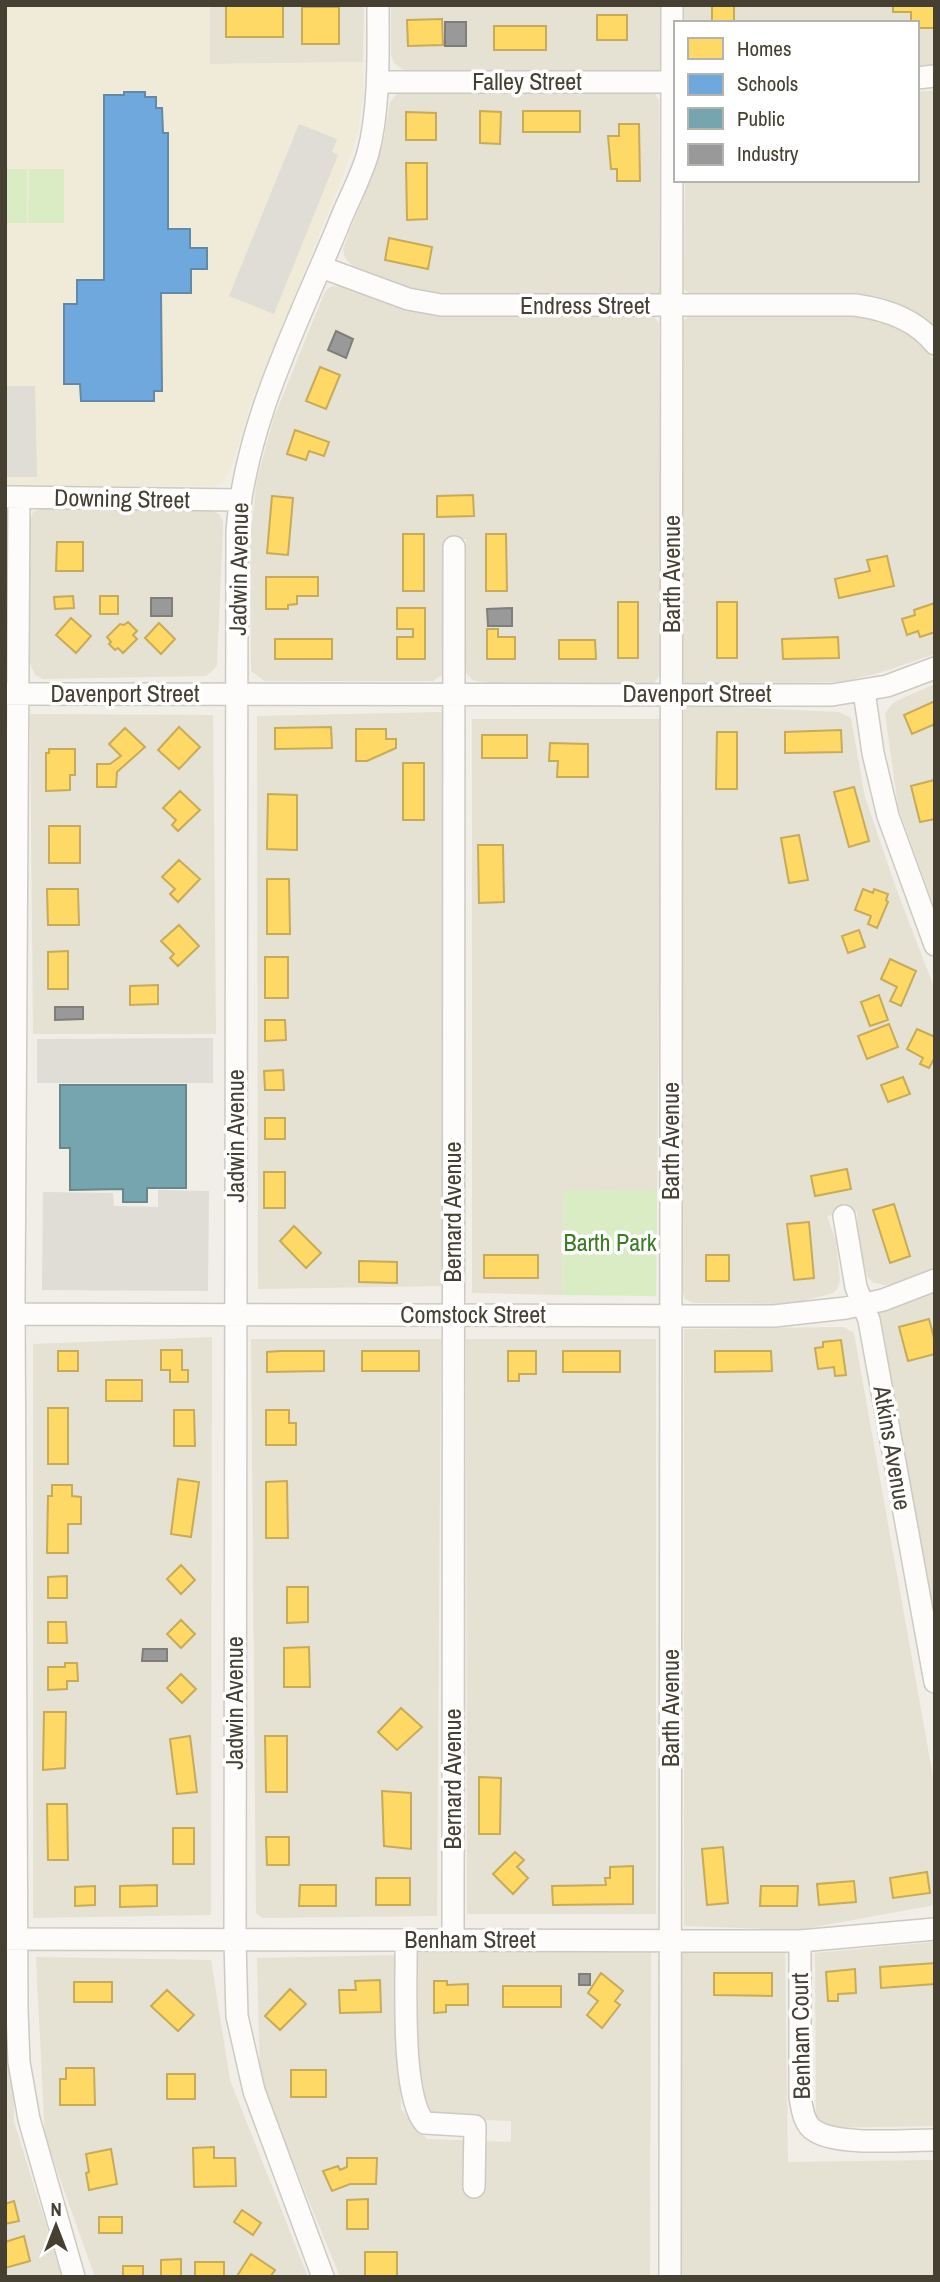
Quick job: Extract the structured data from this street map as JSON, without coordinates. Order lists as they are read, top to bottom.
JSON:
{
  "streets": {
    "street": [
      "Falley Street",
      "Endress Street",
      "Downing Street",
      "Jadwin Avenue",
      "Barth Avenue",
      "Davenport Street",
      "Bernard Avenue",
      "Comstock Street",
      "Atkins Avenue",
      "Benham Street",
      "Benham Court"
    ]
  },
  "crossings": [
    ["Falley Street", "Jadwin Avenue"],
    ["Falley Street", "Barth Avenue"],
    ["Endress Street", "Jadwin Avenue"],
    ["Endress Street", "Barth Avenue"],
    ["Downing Street", "Jadwin Avenue"],
    ["Jadwin Avenue", "Davenport Street"],
    ["Jadwin Avenue", "Comstock Street"],
    ["Jadwin Avenue", "Benham Street"],
    ["Barth Avenue", "Davenport Street"],
    ["Barth Avenue", "Comstock Street"],
    ["Barth Avenue", "Benham Street"],
    ["Davenport Street", "Bernard Avenue"],
    ["Bernard Avenue", "Comstock Street"],
    ["Bernard Avenue", "Benham Street"],
    ["Comstock Street", "Atkins Avenue"],
    ["Benham Street", "Benham Court"]
  ],
  "parks": ["Barth Park"],
  "legend": [
    "Homes",
    "Schools",
    "Public",
    "Industry"
  ],
  "north": "top"
}
